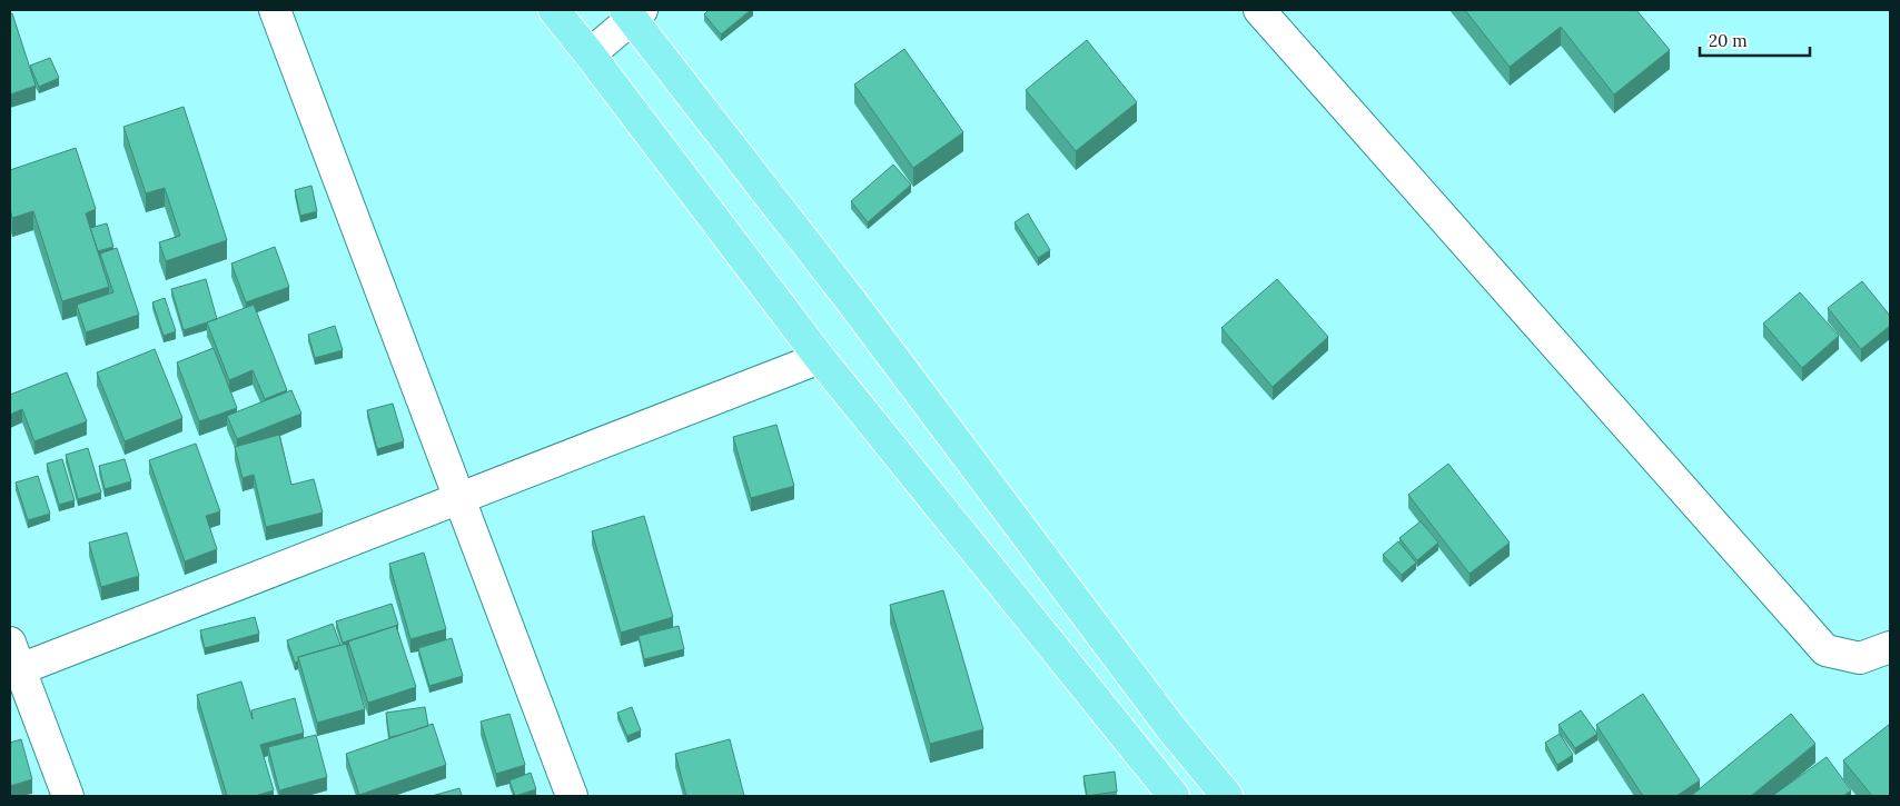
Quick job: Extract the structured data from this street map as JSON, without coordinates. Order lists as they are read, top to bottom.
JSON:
{
  "scale_bar": "20 m"
}
